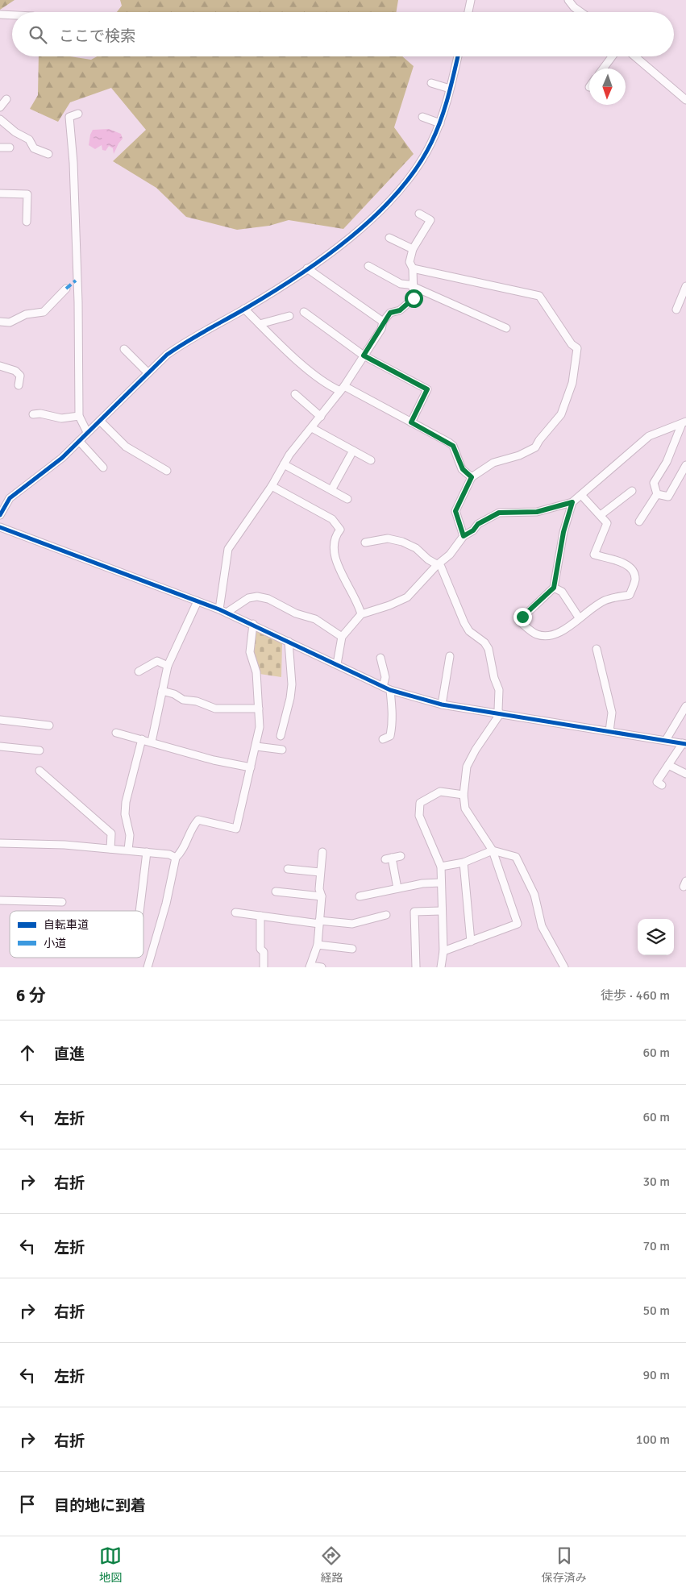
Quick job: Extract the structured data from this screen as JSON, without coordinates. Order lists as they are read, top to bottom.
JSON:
{
  "legend": ["自転車道", "小道"],
  "north": "bottom",
  "page": {
    "search": "ここで検索",
    "heading": ["6 分", "徒歩 · 460 m"],
    "list": [
      ["直進", "60 m"],
      ["左折", "60 m"],
      ["右折", "30 m"],
      ["左折", "70 m"],
      ["右折", "50 m"],
      ["左折", "90 m"],
      ["右折", "100 m"],
      "目的地に到着"
    ],
    "nav": ["地図", "経路", "保存済み"]
  }
}
